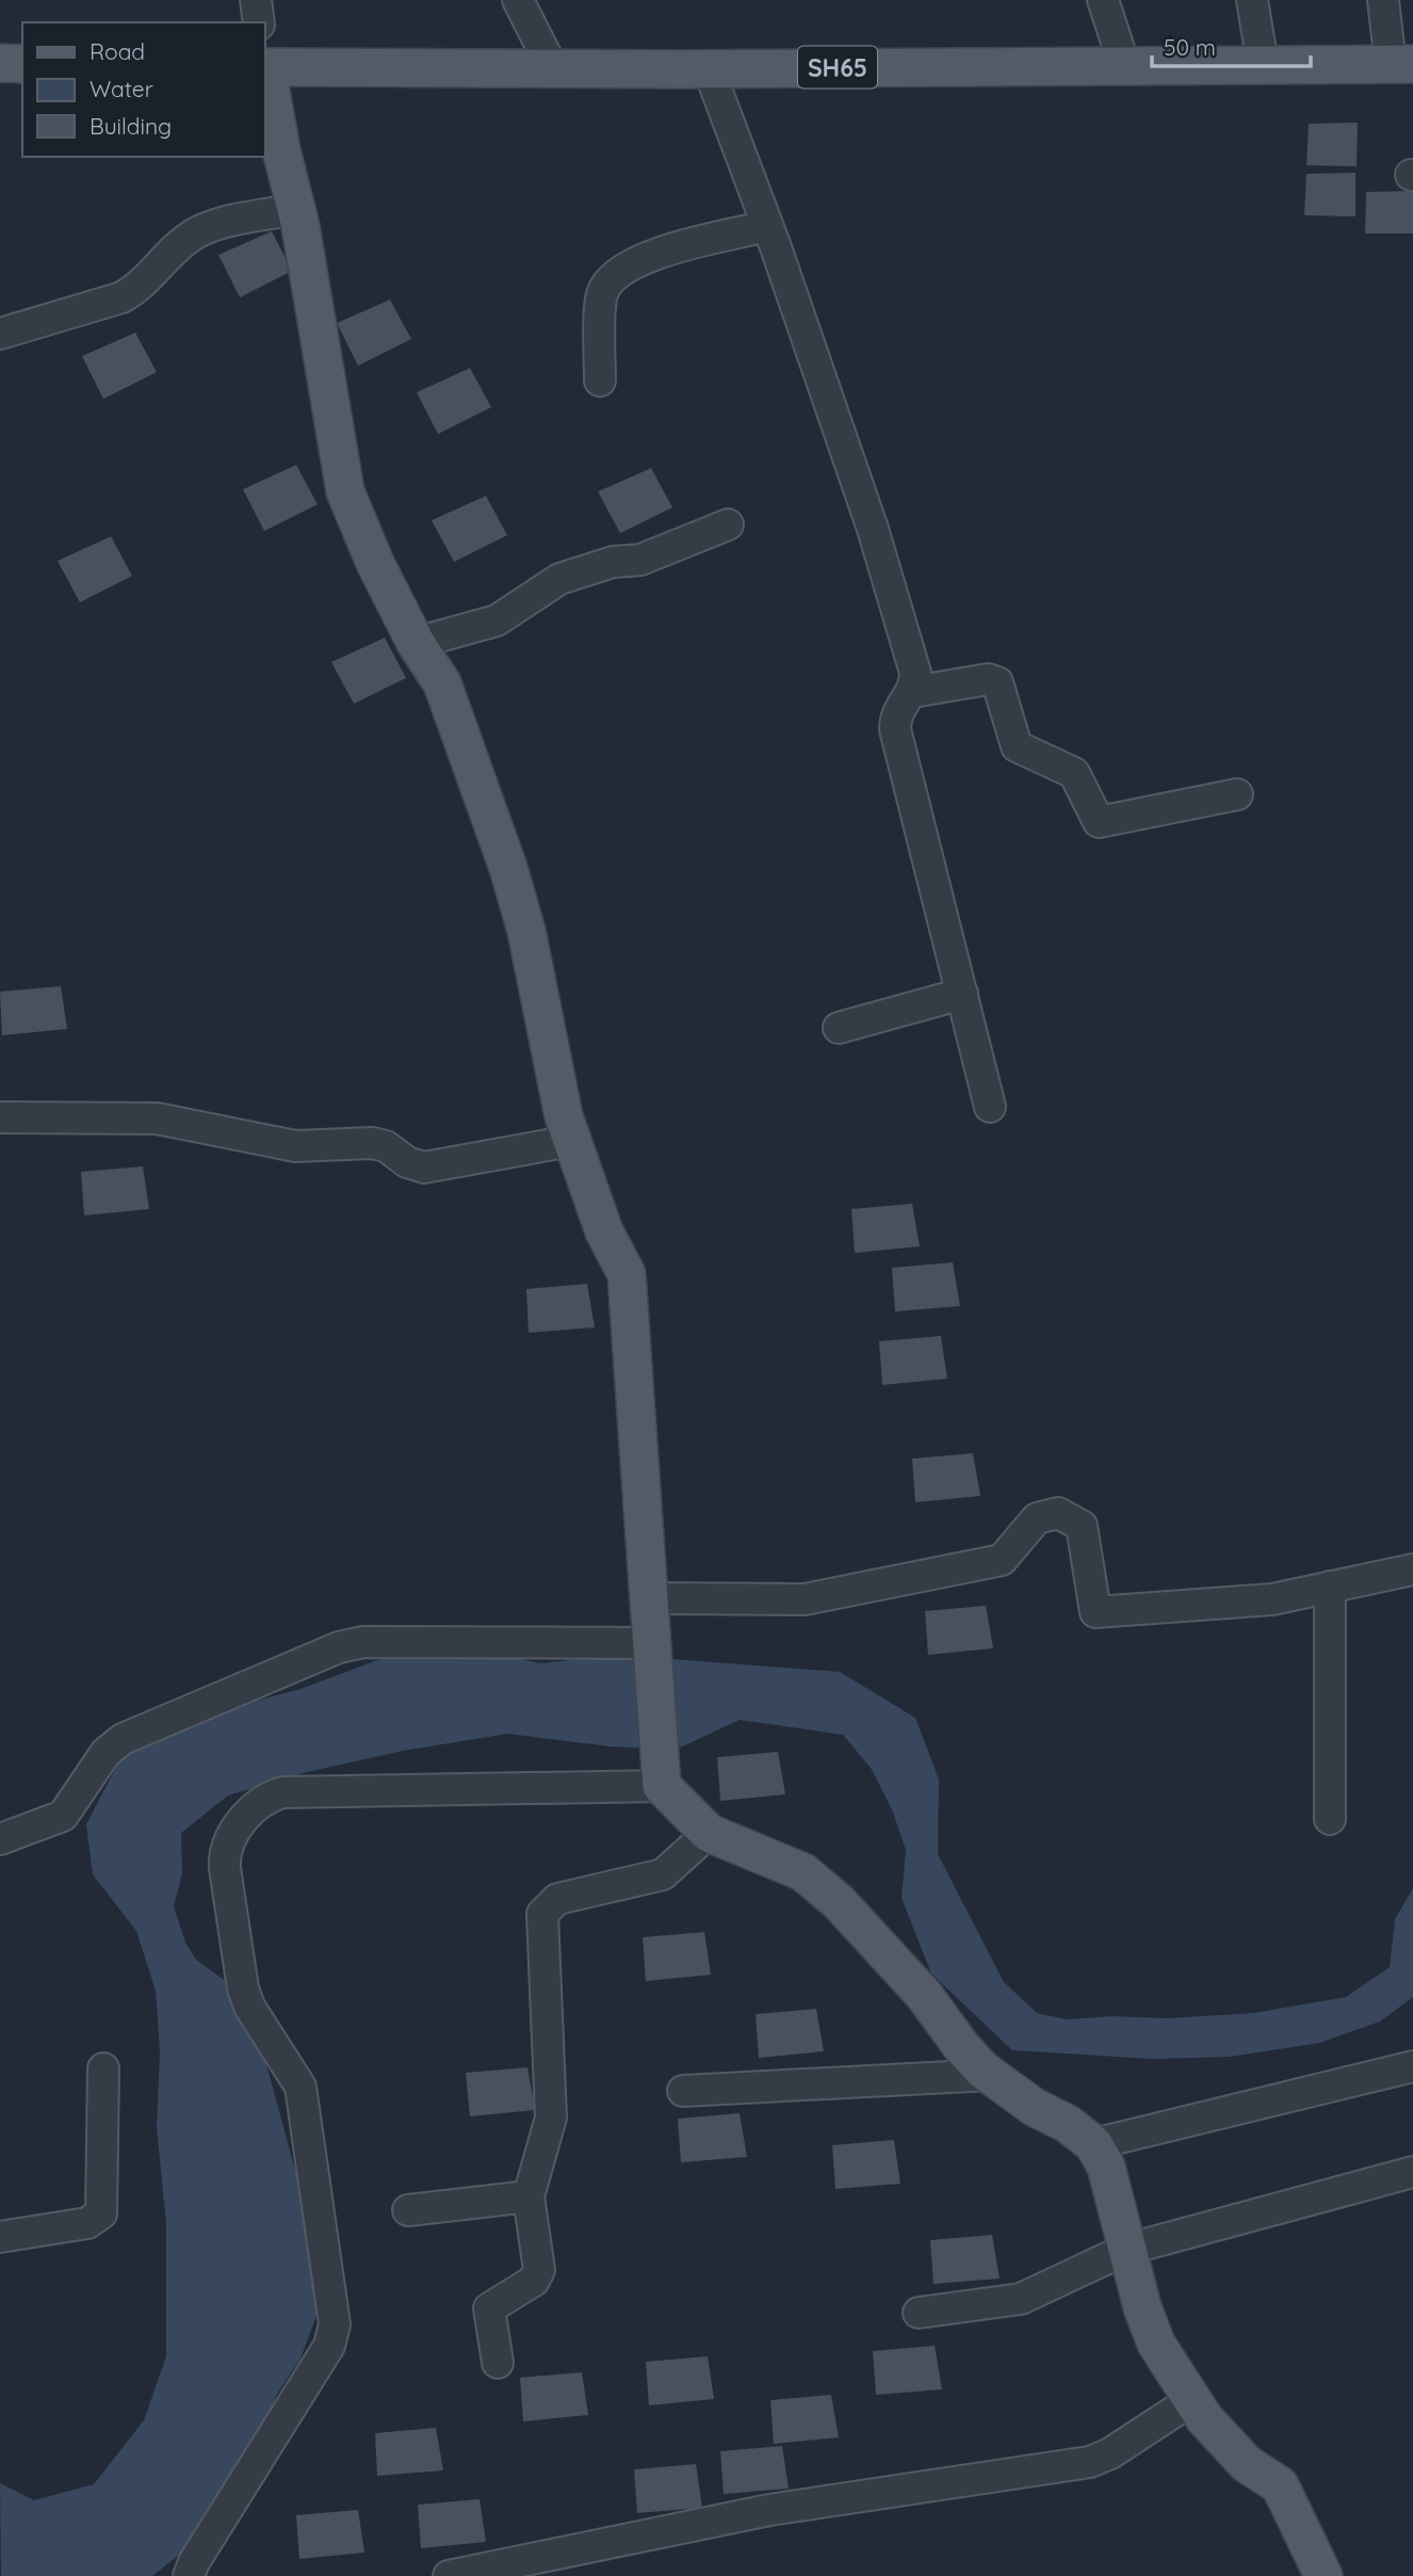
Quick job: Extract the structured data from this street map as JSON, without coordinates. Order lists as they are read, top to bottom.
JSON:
{
  "streets": {
    "main road": ["SH65"]
  },
  "legend": ["Road", "Water", "Building"],
  "scale_bar": "50 m"
}
